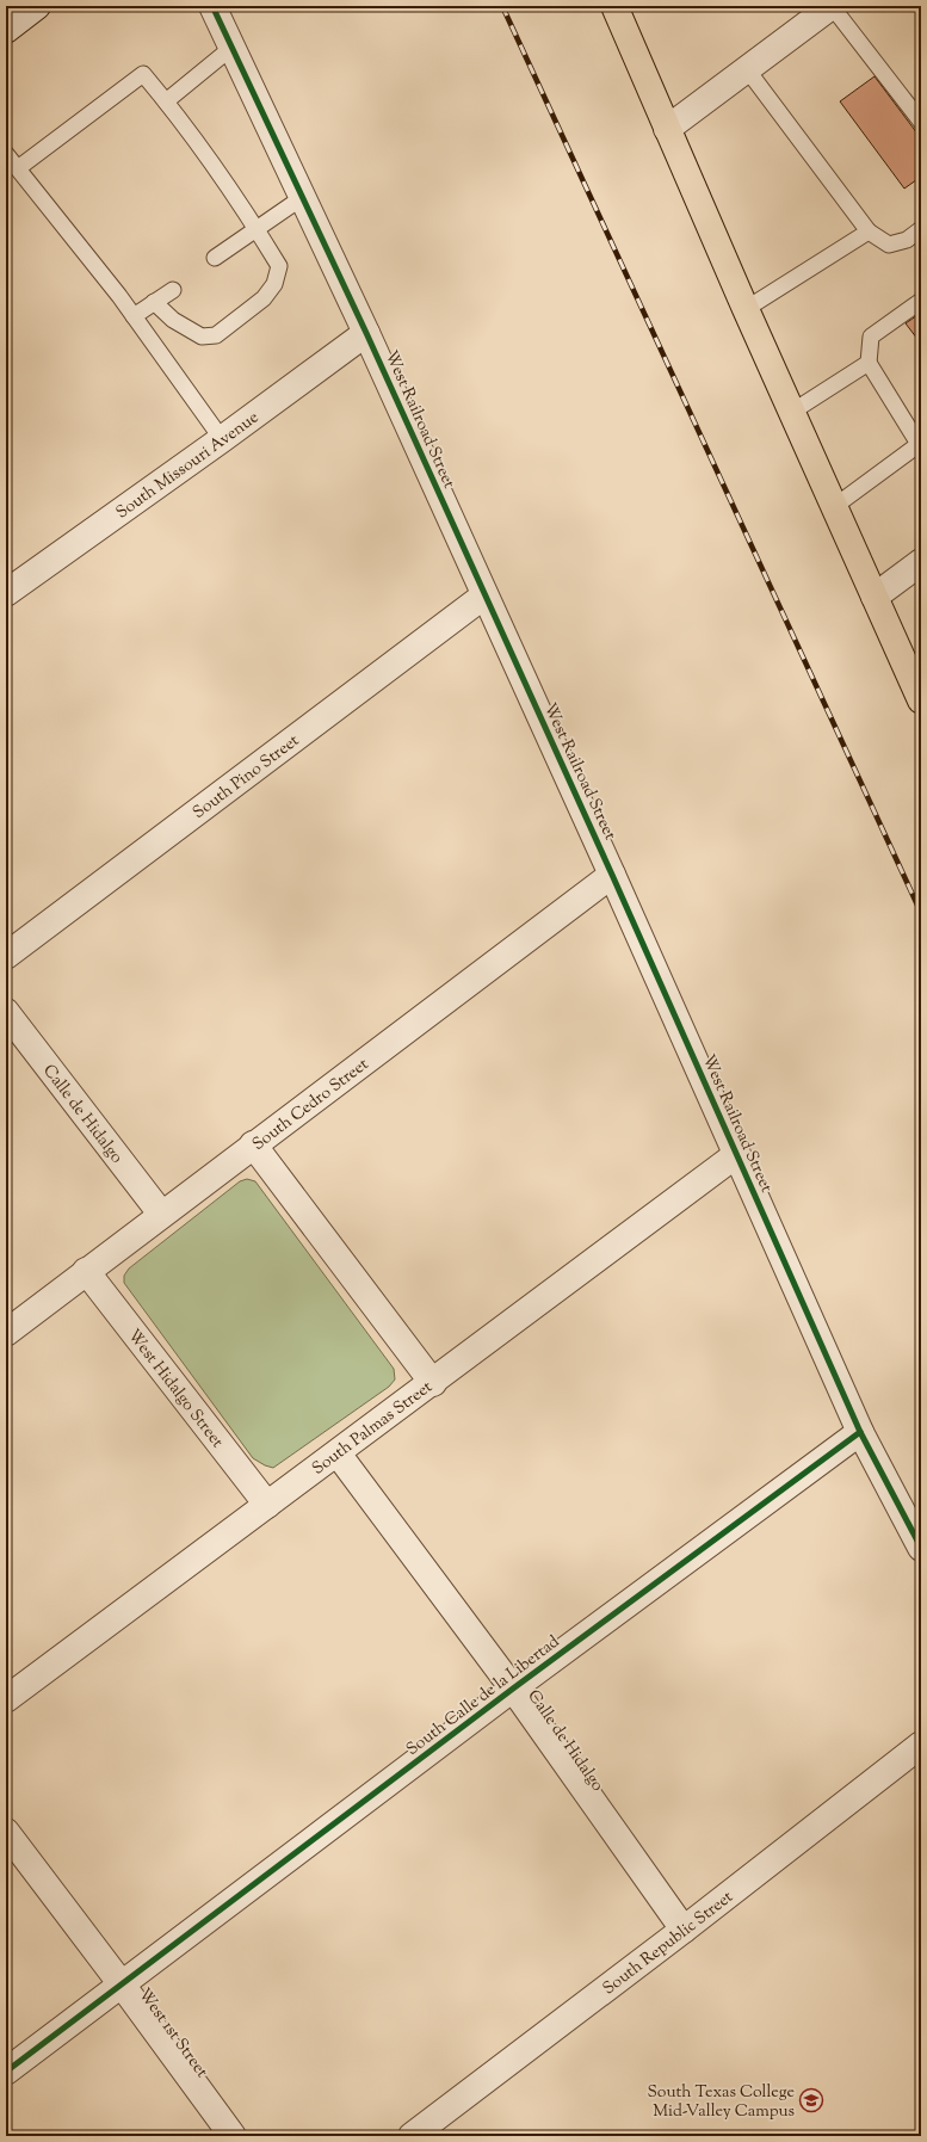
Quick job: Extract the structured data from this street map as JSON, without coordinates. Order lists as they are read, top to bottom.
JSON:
{
  "streets": {
    "street": [
      "West Railroad Street",
      "South Missouri Avenue",
      "South Pino Street",
      "South Cedro Street",
      "Calle de Hidalgo",
      "West Hidalgo Street",
      "South Palmas Street",
      "South Calle de la Libertad",
      "South Republic Street",
      "West 1st Street"
    ]
  },
  "crossings": [
    ["West Railroad Street", "South Missouri Avenue"],
    ["West Railroad Street", "South Pino Street"],
    ["West Railroad Street", "South Cedro Street"],
    ["West Railroad Street", "South Palmas Street"],
    ["West Railroad Street", "South Calle de la Libertad"],
    ["South Cedro Street", "Calle de Hidalgo"],
    ["South Cedro Street", "West Hidalgo Street"],
    ["Calle de Hidalgo", "South Palmas Street"],
    ["Calle de Hidalgo", "South Calle de la Libertad"],
    ["Calle de Hidalgo", "South Republic Street"],
    ["West Hidalgo Street", "South Palmas Street"],
    ["South Calle de la Libertad", "West 1st Street"]
  ],
  "places": {
    "school or university": ["South Texas College Mid-Valley Campus"]
  }
}
